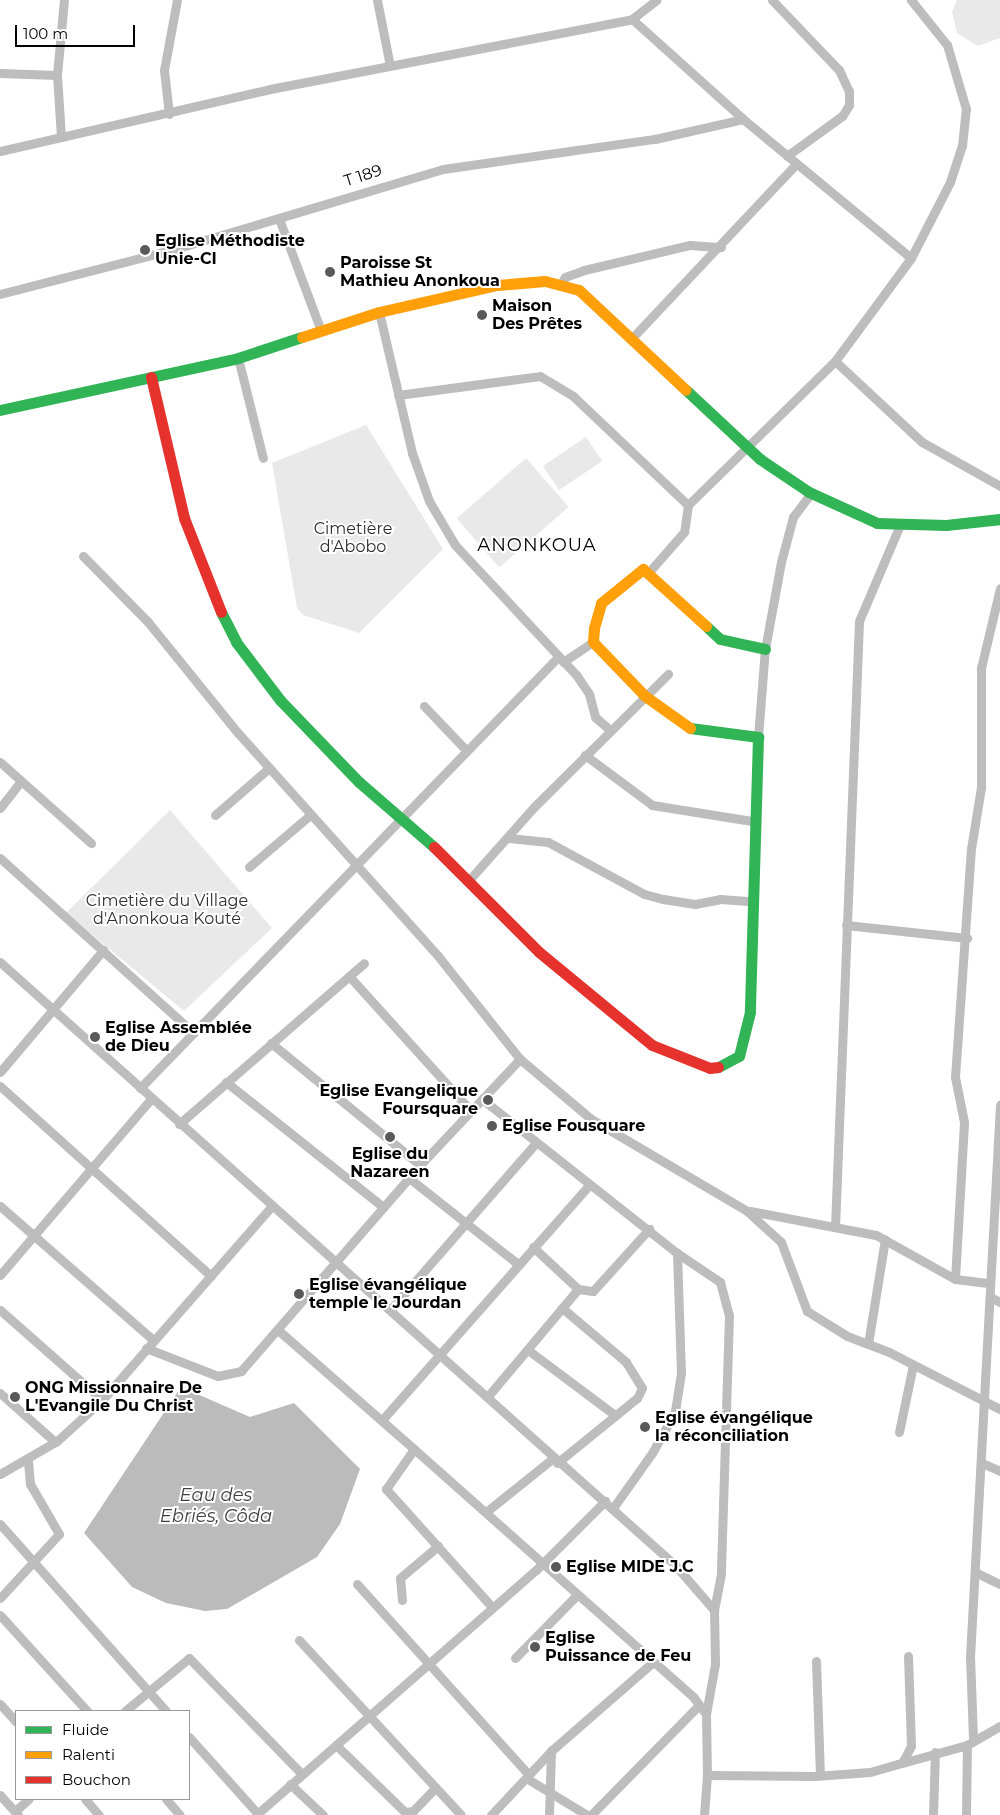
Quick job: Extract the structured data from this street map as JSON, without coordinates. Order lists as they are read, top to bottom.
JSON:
{
  "streets": {
    "street": ["T 189"]
  },
  "districts": ["ANONKOUA"],
  "water": ["Eau des Ebriés, Côda"],
  "parks": ["Cimetière d'Abobo", "Cimetière du Village d'Anonkoua Kouté"],
  "places": [
    "Eglise Méthodiste Unie-CI",
    "Paroisse St Mathieu Anonkoua",
    "Maison Des Prêtes",
    "Eglise Assemblée de Dieu",
    "Eglise Evangelique Foursquare",
    "Eglise Fousquare",
    "Eglise du Nazareen",
    "Eglise évangélique temple le Jourdan",
    "ONG Missionnaire De L'Evangile Du Christ",
    "Eglise évangélique la réconciliation",
    "Eglise MIDE J.C",
    "Eglise Puissance de Feu"
  ],
  "legend": ["Fluide", "Ralenti", "Bouchon"],
  "scale_bar": "100 m"
}
